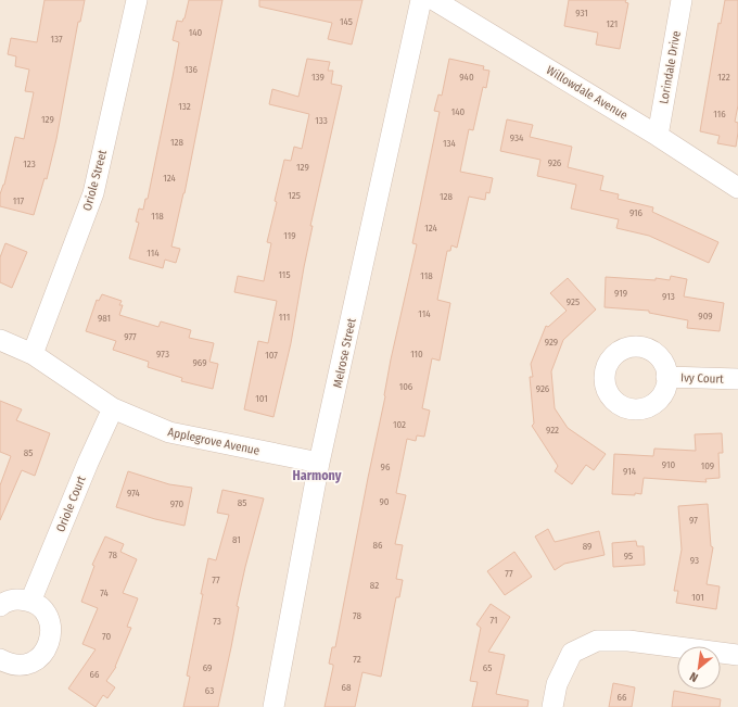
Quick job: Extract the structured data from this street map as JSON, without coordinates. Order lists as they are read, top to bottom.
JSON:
{
  "streets": {
    "street": [
      "Lorindale Drive",
      "Willowdale Avenue",
      "Oriole Street",
      "Melrose Street",
      "Ivy Court",
      "Applegrove Avenue",
      "Oriole Court"
    ]
  },
  "crossings": [
    ["Lorindale Drive", "Willowdale Avenue"],
    ["Oriole Street", "Applegrove Avenue"],
    ["Melrose Street", "Applegrove Avenue"],
    ["Applegrove Avenue", "Oriole Court"]
  ],
  "districts": ["Harmony"],
  "house_numbers": [
    "931",
    "145",
    "121",
    "140",
    "137",
    "136",
    "139",
    "940",
    "122",
    "132",
    "140",
    "116",
    "129",
    "133",
    "934",
    "128",
    "134",
    "926",
    "123",
    "129",
    "124",
    "125",
    "128",
    "117",
    "916",
    "118",
    "124",
    "119",
    "114",
    "115",
    "118",
    "919",
    "913",
    "925",
    "114",
    "909",
    "111",
    "981",
    "977",
    "929",
    "973",
    "110",
    "107",
    "969",
    "106",
    "926",
    "101",
    "102",
    "922",
    "85",
    "910",
    "109",
    "96",
    "914",
    "974",
    "90",
    "85",
    "970",
    "97",
    "81",
    "86",
    "89",
    "78",
    "95",
    "93",
    "77",
    "77",
    "82",
    "74",
    "101",
    "78",
    "71",
    "73",
    "70",
    "72",
    "69",
    "65",
    "66",
    "68",
    "63",
    "66"
  ],
  "north": "bottom left"
}
